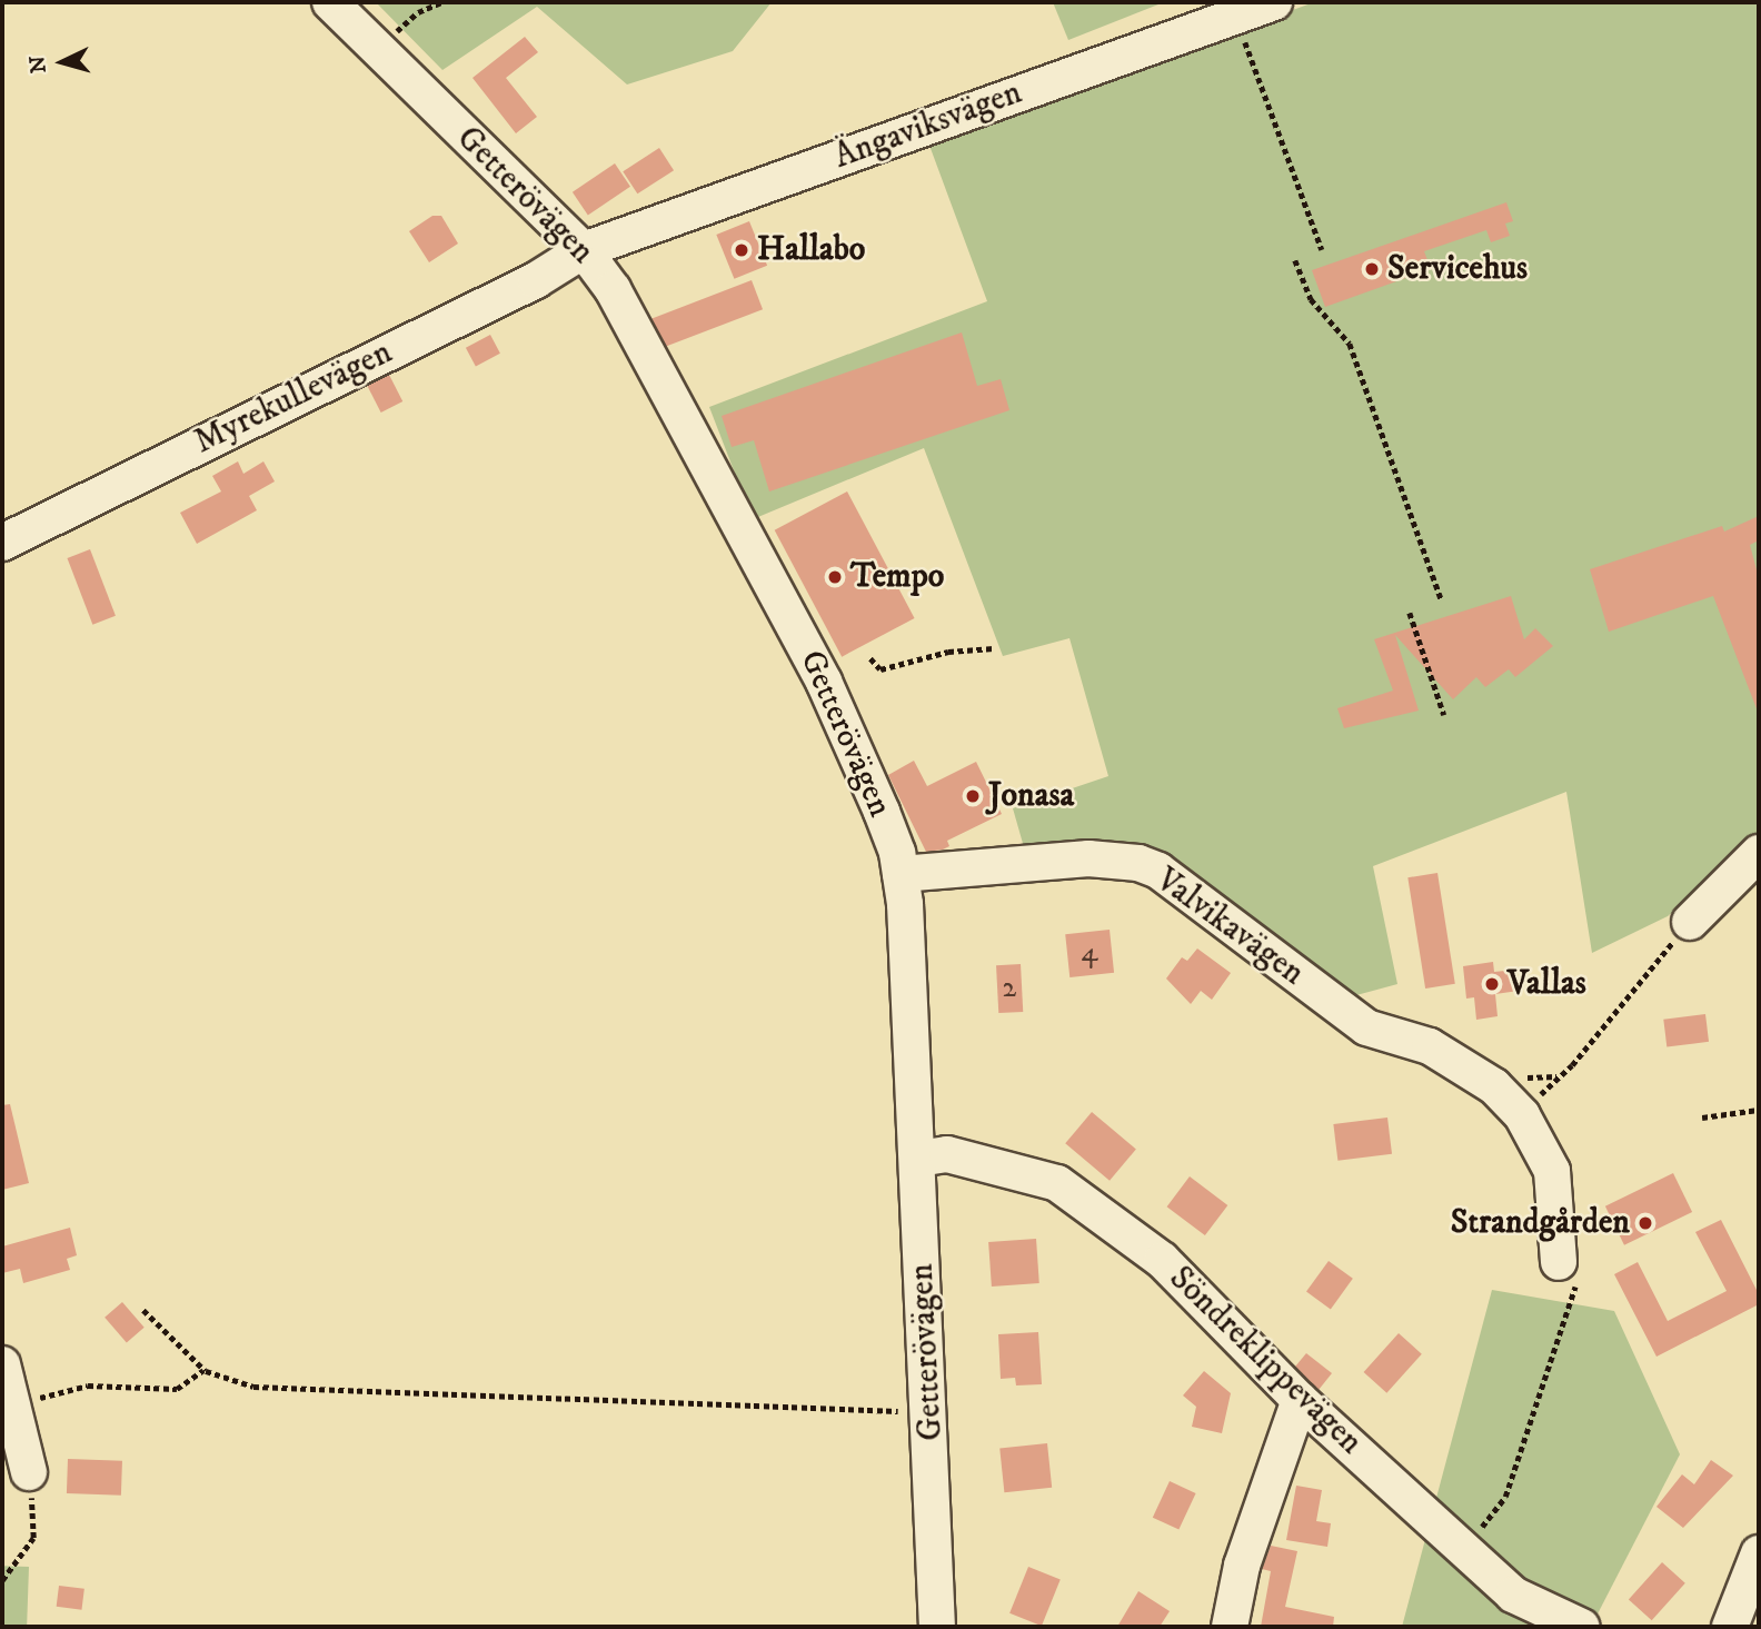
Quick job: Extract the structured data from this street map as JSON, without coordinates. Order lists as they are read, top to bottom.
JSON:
{
  "streets": {
    "street": [
      "Ängaviksvägen",
      "Getterövägen",
      "Myrekullevägen",
      "Valvikavägen",
      "Söndreklippevägen"
    ]
  },
  "crossings": [
    ["Ängaviksvägen", "Getterövägen"],
    ["Ängaviksvägen", "Myrekullevägen"],
    ["Getterövägen", "Myrekullevägen"],
    ["Getterövägen", "Valvikavägen"],
    ["Getterövägen", "Söndreklippevägen"]
  ],
  "places": [
    "Hallabo",
    "Servicehus",
    "Tempo",
    "Jonasa",
    "Vallas",
    "Strandgården"
  ],
  "house_numbers": ["4", "2"],
  "north": "left"
}
